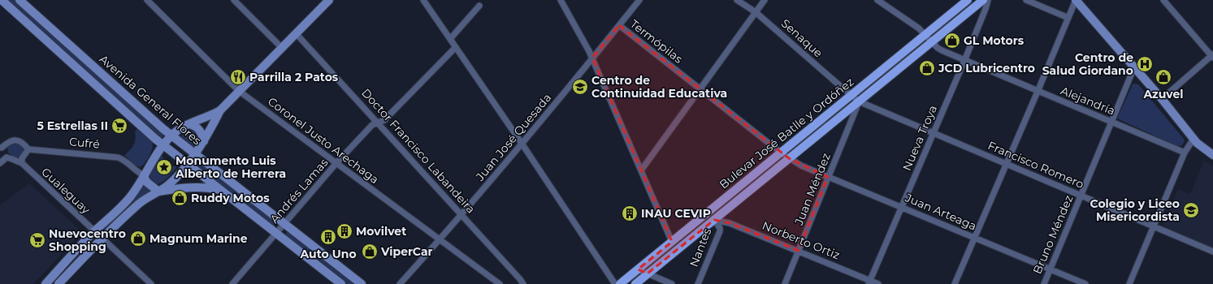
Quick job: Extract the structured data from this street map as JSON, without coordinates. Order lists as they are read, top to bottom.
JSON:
{
  "streets": {
    "main road": ["Avenida General Flores", "Bulevar José Batlle y Ordóñez", "Cufré"],
    "street": [
      "Senaque",
      "Termópilas",
      "Alejandría",
      "Juan José Quesada",
      "Nueva Troya",
      "Coronel Justo Arechaga",
      "Doctor Francisco Labandeira",
      "Francisco Romero",
      "Juan Méndez",
      "Gualeguay",
      "Andrés Lamas",
      "Juan Arteaga",
      "Bruno Méndez",
      "Norberto Ortiz",
      "Nantes"
    ]
  },
  "crossings": [
    ["Senaque", "Bulevar José Batlle y Ordóñez"],
    ["Senaque", "Francisco Romero"],
    ["Termópilas", "Bulevar José Batlle y Ordóñez"],
    ["Termópilas", "Juan José Quesada"],
    ["Termópilas", "Juan Arteaga"],
    ["Avenida General Flores", "Andrés Lamas"],
    ["Alejandría", "Bulevar José Batlle y Ordóñez"],
    ["Alejandría", "Nueva Troya"],
    ["Alejandría", "Bruno Méndez"],
    ["Bulevar José Batlle y Ordóñez", "Francisco Romero"],
    ["Bulevar José Batlle y Ordóñez", "Juan Méndez"],
    ["Bulevar José Batlle y Ordóñez", "Juan Arteaga"],
    ["Bulevar José Batlle y Ordóñez", "Norberto Ortiz"],
    ["Bulevar José Batlle y Ordóñez", "Nantes"],
    ["Juan José Quesada", "Coronel Justo Arechaga"],
    ["Juan José Quesada", "Doctor Francisco Labandeira"],
    ["Nueva Troya", "Francisco Romero"],
    ["Nueva Troya", "Juan Arteaga"],
    ["Nueva Troya", "Norberto Ortiz"],
    ["Coronel Justo Arechaga", "Andrés Lamas"],
    ["Doctor Francisco Labandeira", "Andrés Lamas"],
    ["Francisco Romero", "Juan Méndez"],
    ["Francisco Romero", "Bruno Méndez"],
    ["Juan Méndez", "Juan Arteaga"],
    ["Juan Méndez", "Norberto Ortiz"],
    ["Juan Arteaga", "Bruno Méndez"],
    ["Norberto Ortiz", "Nantes"]
  ],
  "places": {
    "shop": [
      "GL Motors",
      "JCD Lubricentro",
      "Azuvel",
      "Ruddy Motos",
      "Magnum Marine",
      "ViperCar"
    ],
    "hospital": ["Centro de Salud Giordano"],
    "restaurant": ["Parrilla 2 Patos"],
    "school or university": ["Centro de Continuidad Educativa", "Colegio y Liceo Misericordista"],
    "supermarket": ["5 Estrellas II", "Nuevocentro Shopping"],
    "place": ["Monumento Luis Alberto de Herrera"],
    "building": ["INAU CEVIP", "Movilvet", "Auto Uno"]
  }
}
